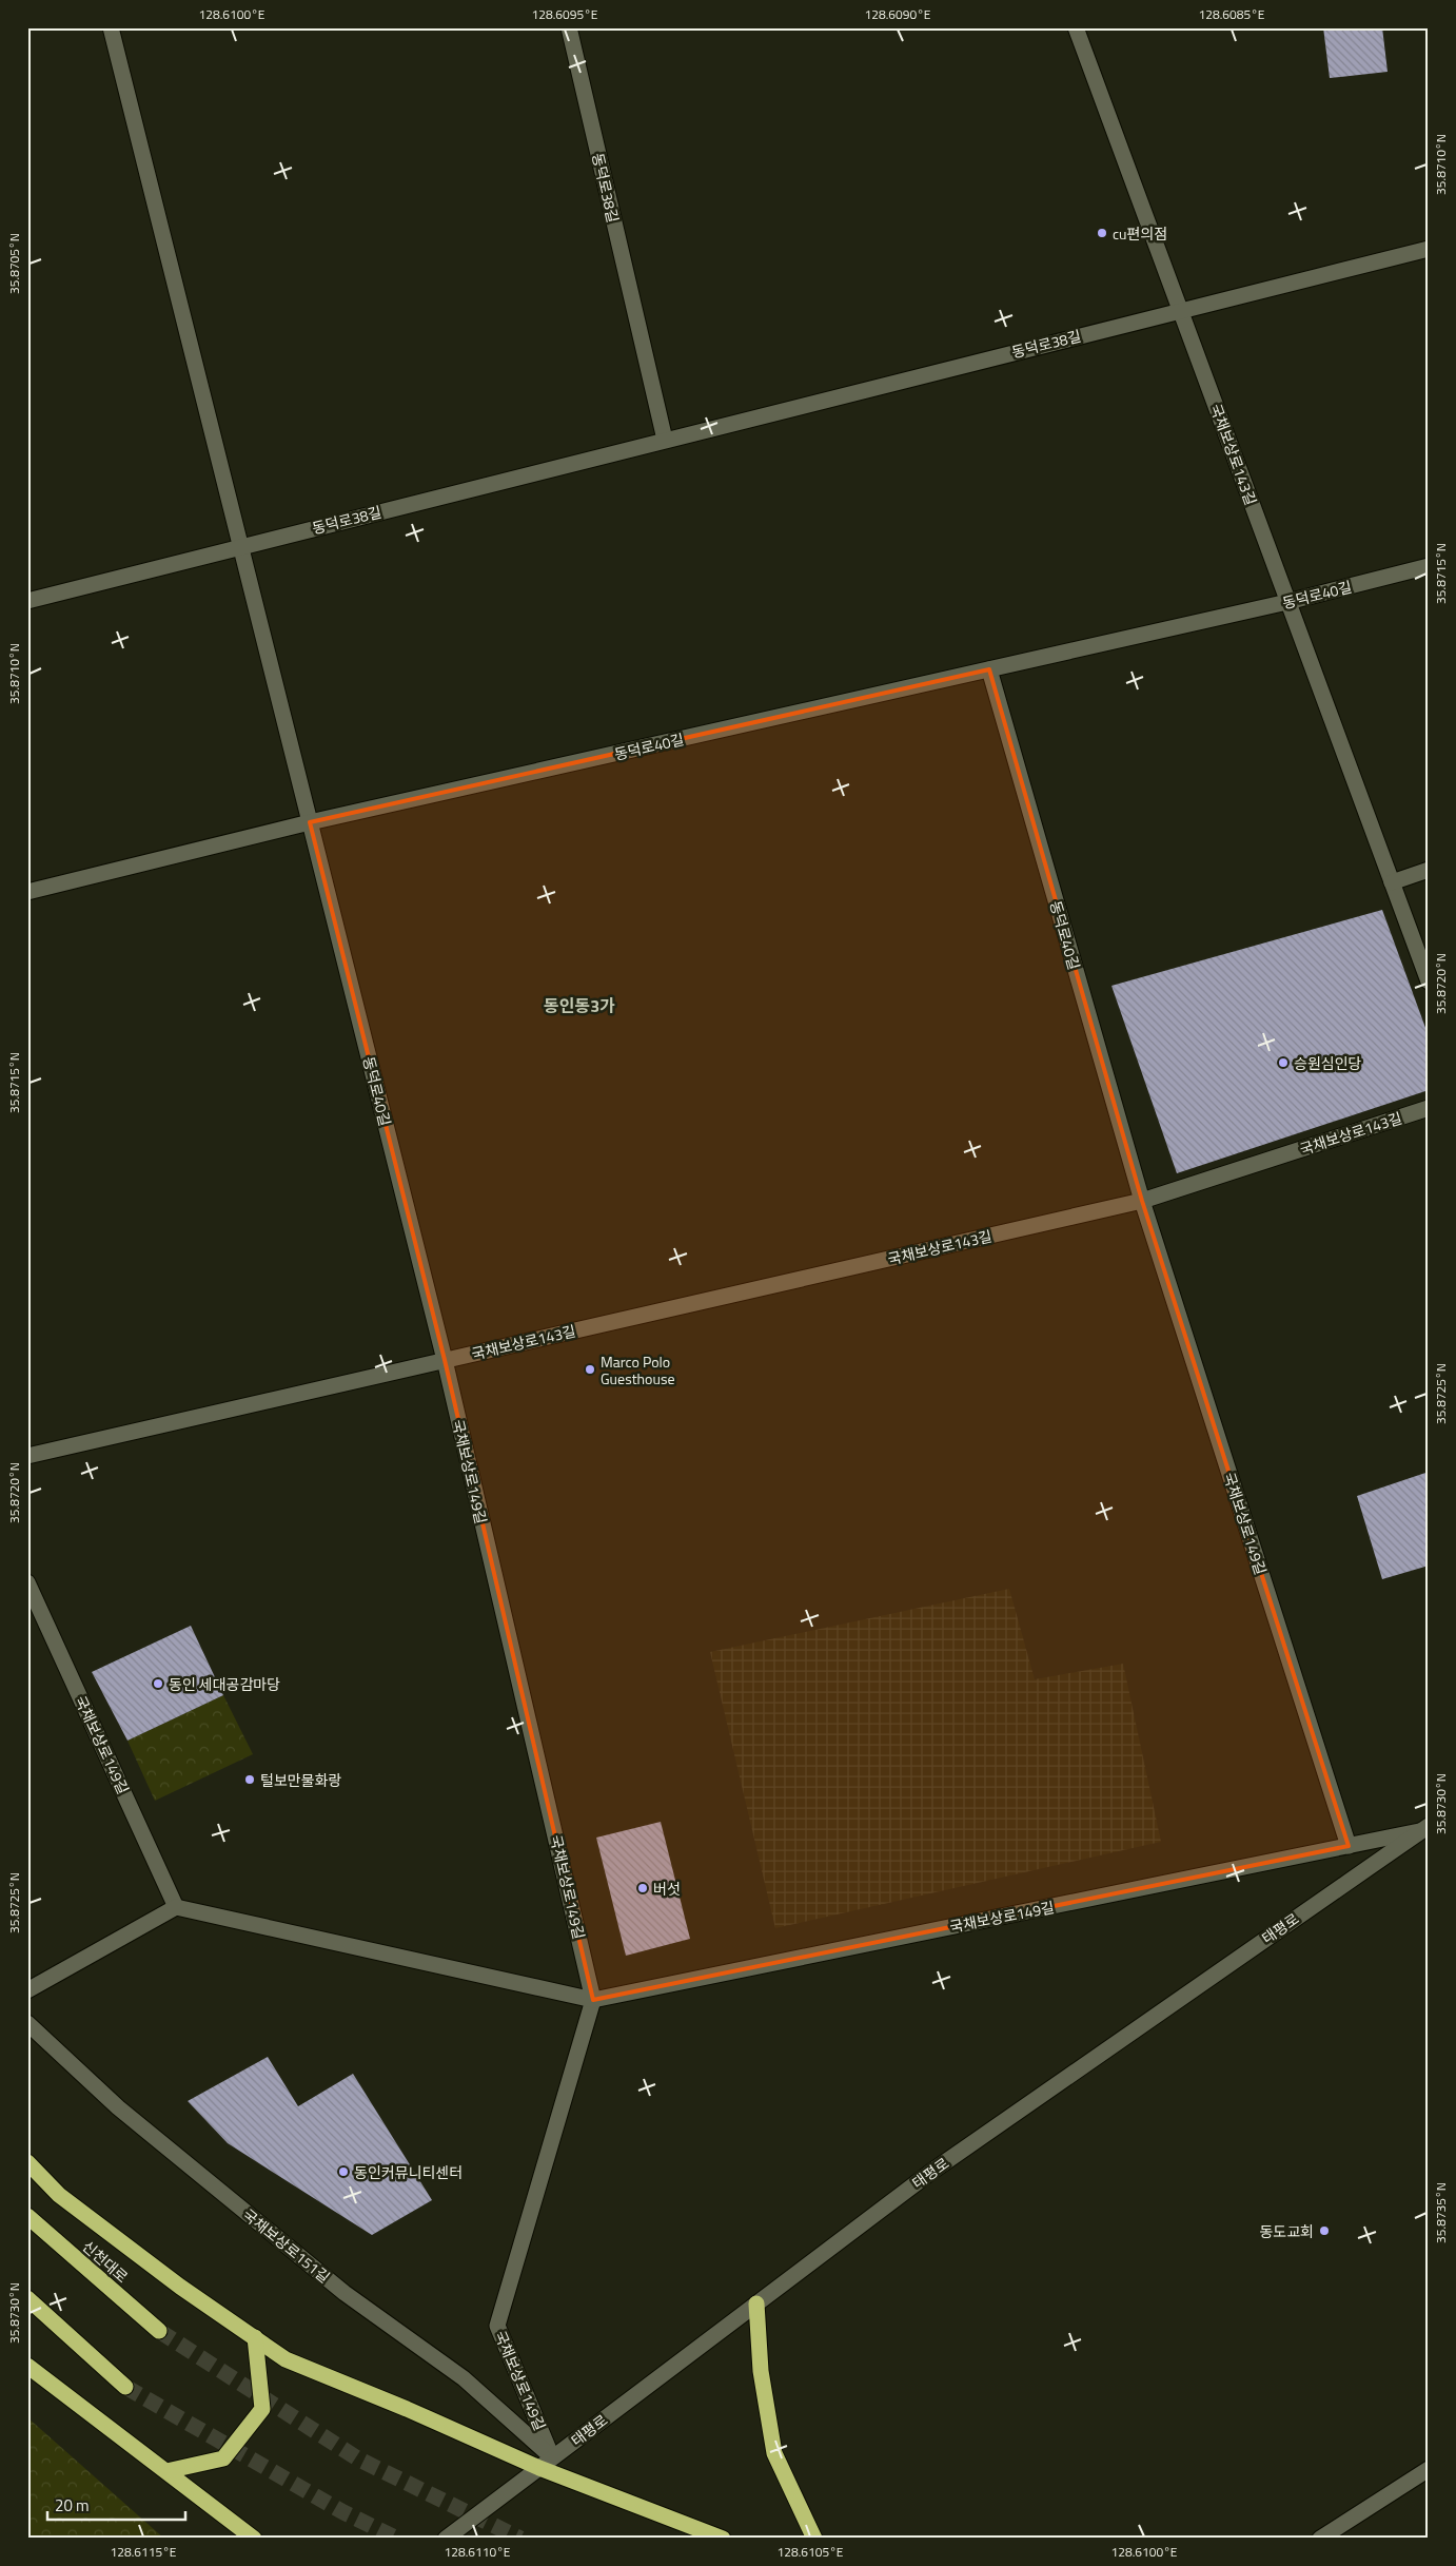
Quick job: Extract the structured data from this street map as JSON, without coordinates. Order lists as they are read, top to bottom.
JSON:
{
  "streets": {
    "highway": ["신천대로"],
    "street": [
      "동덕로38길",
      "국채보상로143길",
      "동덕로40길",
      "국채보상로149길",
      "태평로",
      "국채보상로151길"
    ]
  },
  "crossings": [
    ["동덕로38길", "국채보상로143길"],
    ["국채보상로143길", "동덕로40길"],
    ["국채보상로143길", "국채보상로149길"],
    ["동덕로40길", "국채보상로149길"],
    ["국채보상로149길", "태평로"],
    ["국채보상로149길", "국채보상로151길"],
    ["태평로", "국채보상로151길"]
  ],
  "districts": ["동인동3가"],
  "places": [
    "cu편의점",
    "승원심인당",
    "Marco Polo Guesthouse",
    "동인 세대공감마당",
    "털보만물화랑",
    "버섯",
    "동인커뮤니티센터",
    "동도교회"
  ],
  "scale_bar": "20 m",
  "coordinates": [
    "128.6100°E",
    "128.6095°E",
    "128.6090°E",
    "128.6085°E",
    "35.8710°N",
    "35.8705°N",
    "35.8715°N",
    "35.8720°N",
    "35.8725°N",
    "35.8730°N",
    "35.8735°N",
    "128.6115°E",
    "128.6110°E",
    "128.6105°E"
  ]
}
